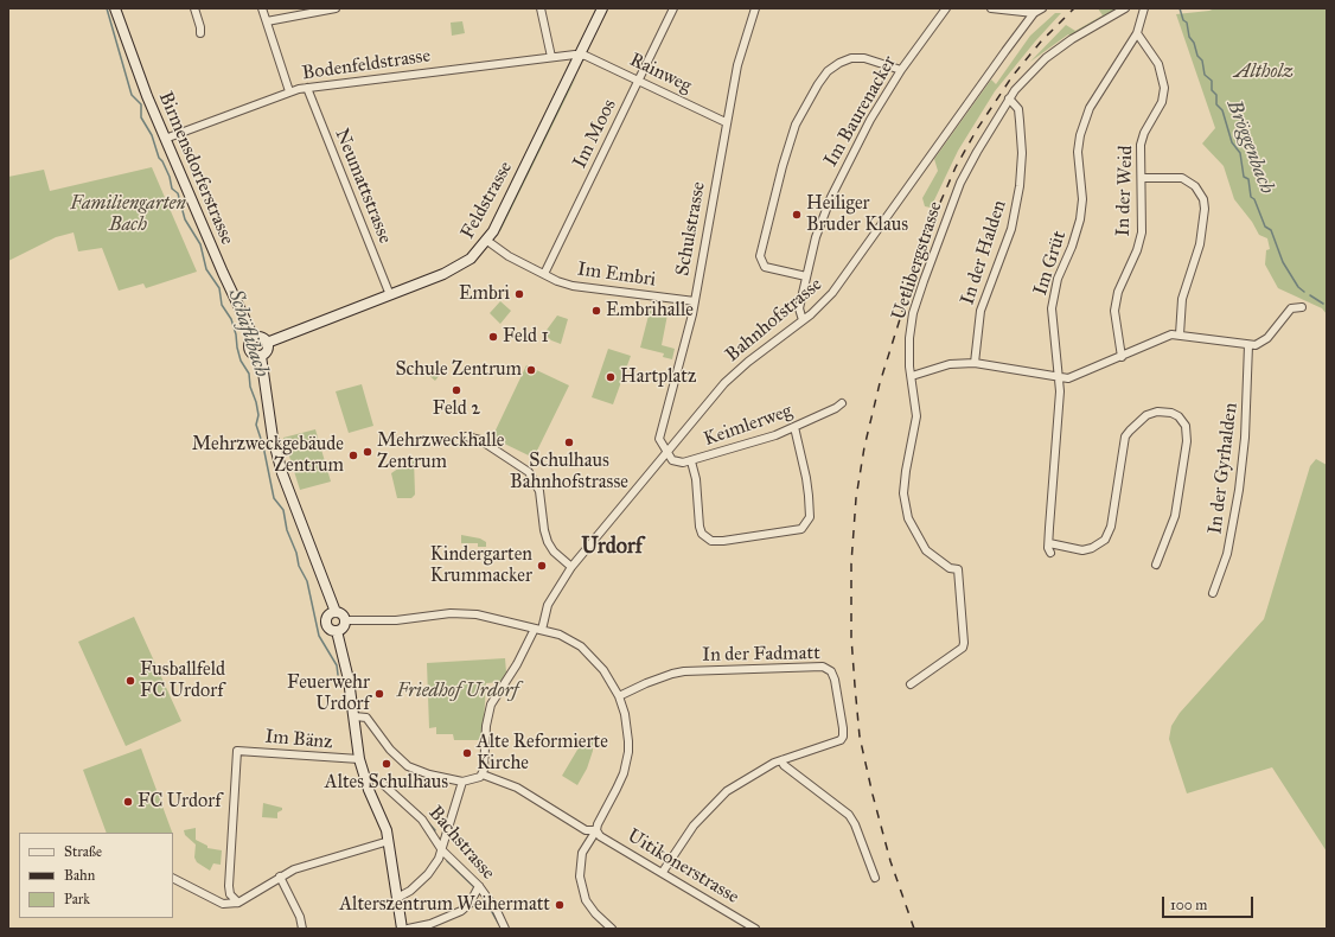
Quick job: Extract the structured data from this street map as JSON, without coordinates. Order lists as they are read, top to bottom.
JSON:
{
  "streets": {
    "main road": ["Birmensdorferstrasse", "Feldstrasse"],
    "street": [
      "Bodenfeldstrasse",
      "Rainweg",
      "Im Baurenacker",
      "Im Moos",
      "Neumattstrasse",
      "In der Weid",
      "Schulstrasse",
      "In der Halden",
      "Uetlibergstrasse",
      "Im Grüt",
      "Im Embri",
      "Bahnhofstrasse",
      "Keimlerweg",
      "In der Gyrhalden",
      "In der Fadmatt",
      "Im Bänz",
      "Bachstrasse",
      "Uitikonerstrasse"
    ]
  },
  "crossings": [
    ["Bodenfeldstrasse", "Rainweg"],
    ["Bodenfeldstrasse", "Birmensdorferstrasse"],
    ["Bodenfeldstrasse", "Neumattstrasse"],
    ["Bodenfeldstrasse", "Feldstrasse"],
    ["Rainweg", "Im Moos"],
    ["Rainweg", "Feldstrasse"],
    ["Rainweg", "Schulstrasse"],
    ["Im Baurenacker", "Bahnhofstrasse"],
    ["Im Moos", "Im Embri"],
    ["Birmensdorferstrasse", "Feldstrasse"],
    ["Birmensdorferstrasse", "Im Bänz"],
    ["Neumattstrasse", "Feldstrasse"],
    ["In der Weid", "Im Grüt"],
    ["Feldstrasse", "Im Embri"],
    ["Schulstrasse", "Im Embri"],
    ["Schulstrasse", "Bahnhofstrasse"],
    ["Schulstrasse", "Keimlerweg"],
    ["In der Halden", "Uetlibergstrasse"],
    ["Bahnhofstrasse", "Keimlerweg"],
    ["In der Fadmatt", "Uitikonerstrasse"]
  ],
  "districts": ["Urdorf"],
  "water": ["Bröggenbach", "Schäflibach"],
  "parks": ["Altholz", "Familiengarten Bach", "Friedhof Urdorf"],
  "places": [
    "Heiliger Bruder Klaus",
    "Embri",
    "Embrihalle",
    "Feld 1",
    "Schule Zentrum",
    "Hartplatz",
    "Feld 2",
    "Schulhaus Bahnhofstrasse",
    "Mehrzweckhalle Zentrum",
    "Mehrzweckgebäude Zentrum",
    "Kindergarten Krummacker",
    "Fusballfeld FC Urdorf",
    "Feuerwehr Urdorf",
    "Alte Reformierte Kirche",
    "Altes Schulhaus",
    "FC Urdorf",
    "Alterszentrum Weihermatt"
  ],
  "legend": ["Straße", "Bahn", "Park"],
  "scale_bar": "100 m"
}
